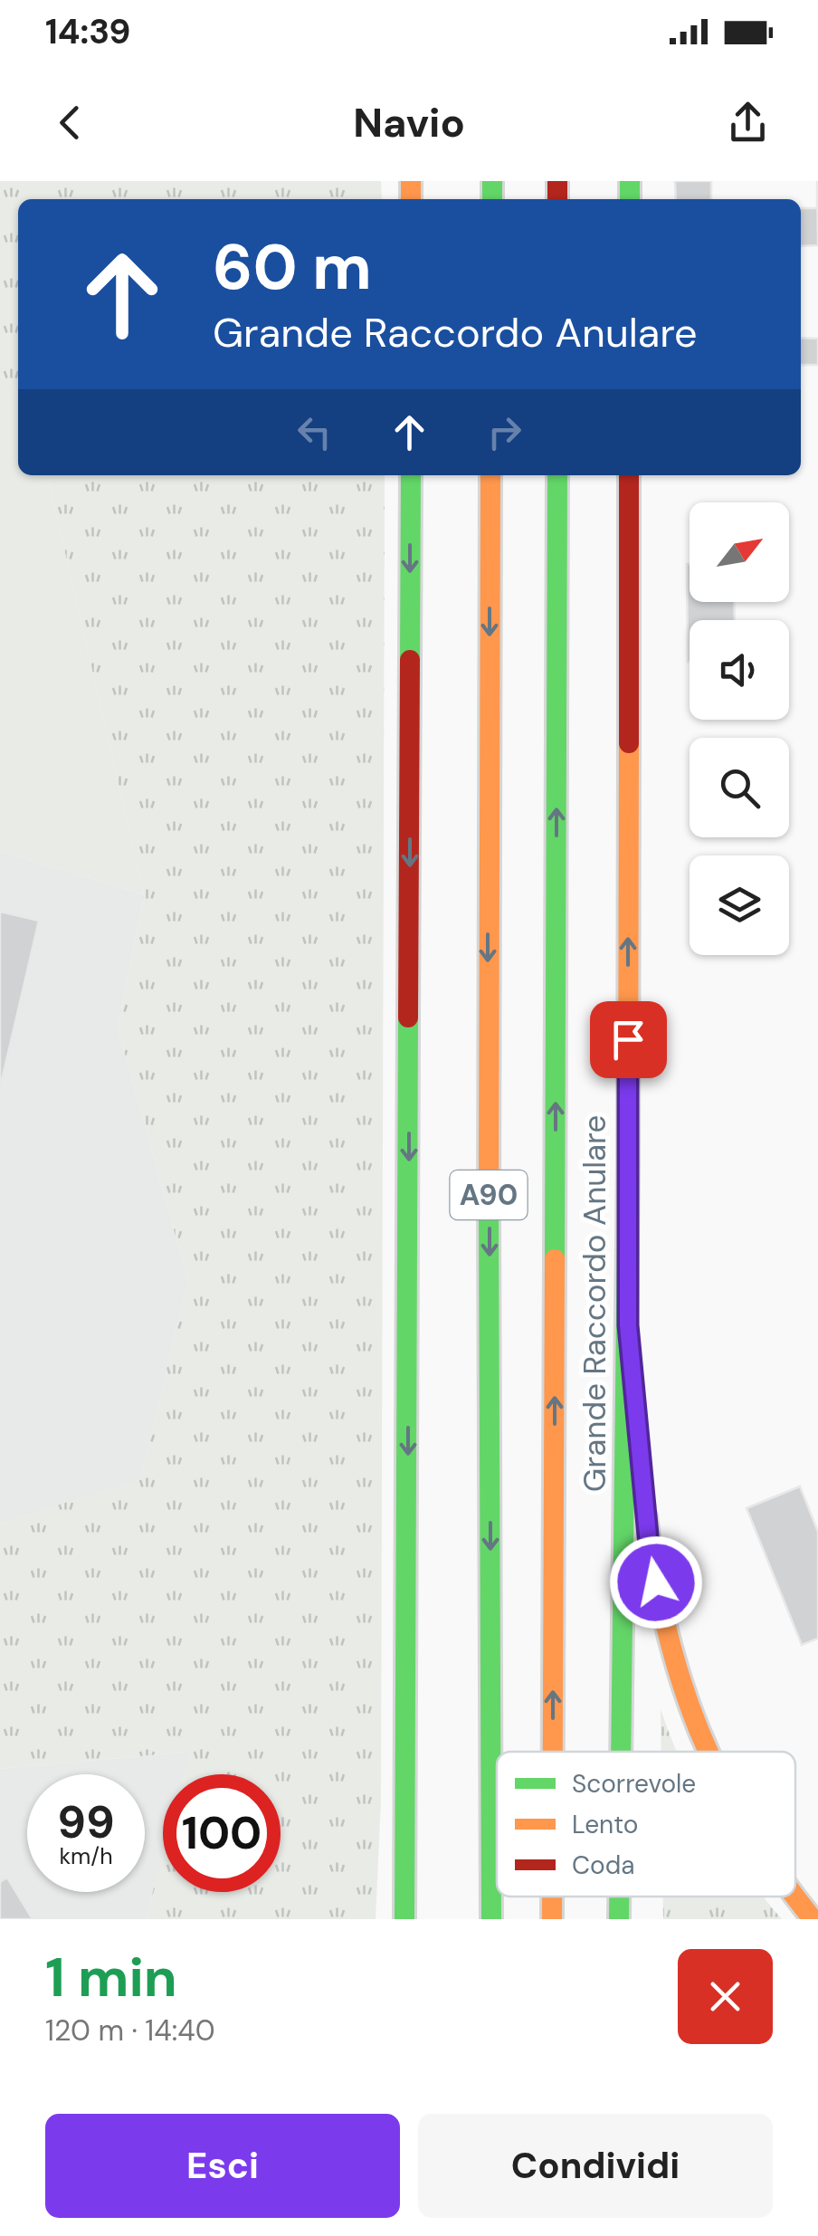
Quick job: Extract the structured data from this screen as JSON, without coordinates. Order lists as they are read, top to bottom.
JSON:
{
  "streets": {
    "highway": ["A90", "Grande Raccordo Anulare"]
  },
  "legend": ["Scorrevole", "Lento", "Coda"],
  "north": "top right",
  "page": {
    "status": "14:39",
    "header": "Navio",
    "turn": ["60 m", "Grande Raccordo Anulare"],
    "speed": "99 km/h",
    "limit": "100",
    "heading": ["1 min", "120 m · 14:40"],
    "buttons": ["Esci", "Condividi"]
  }
}
